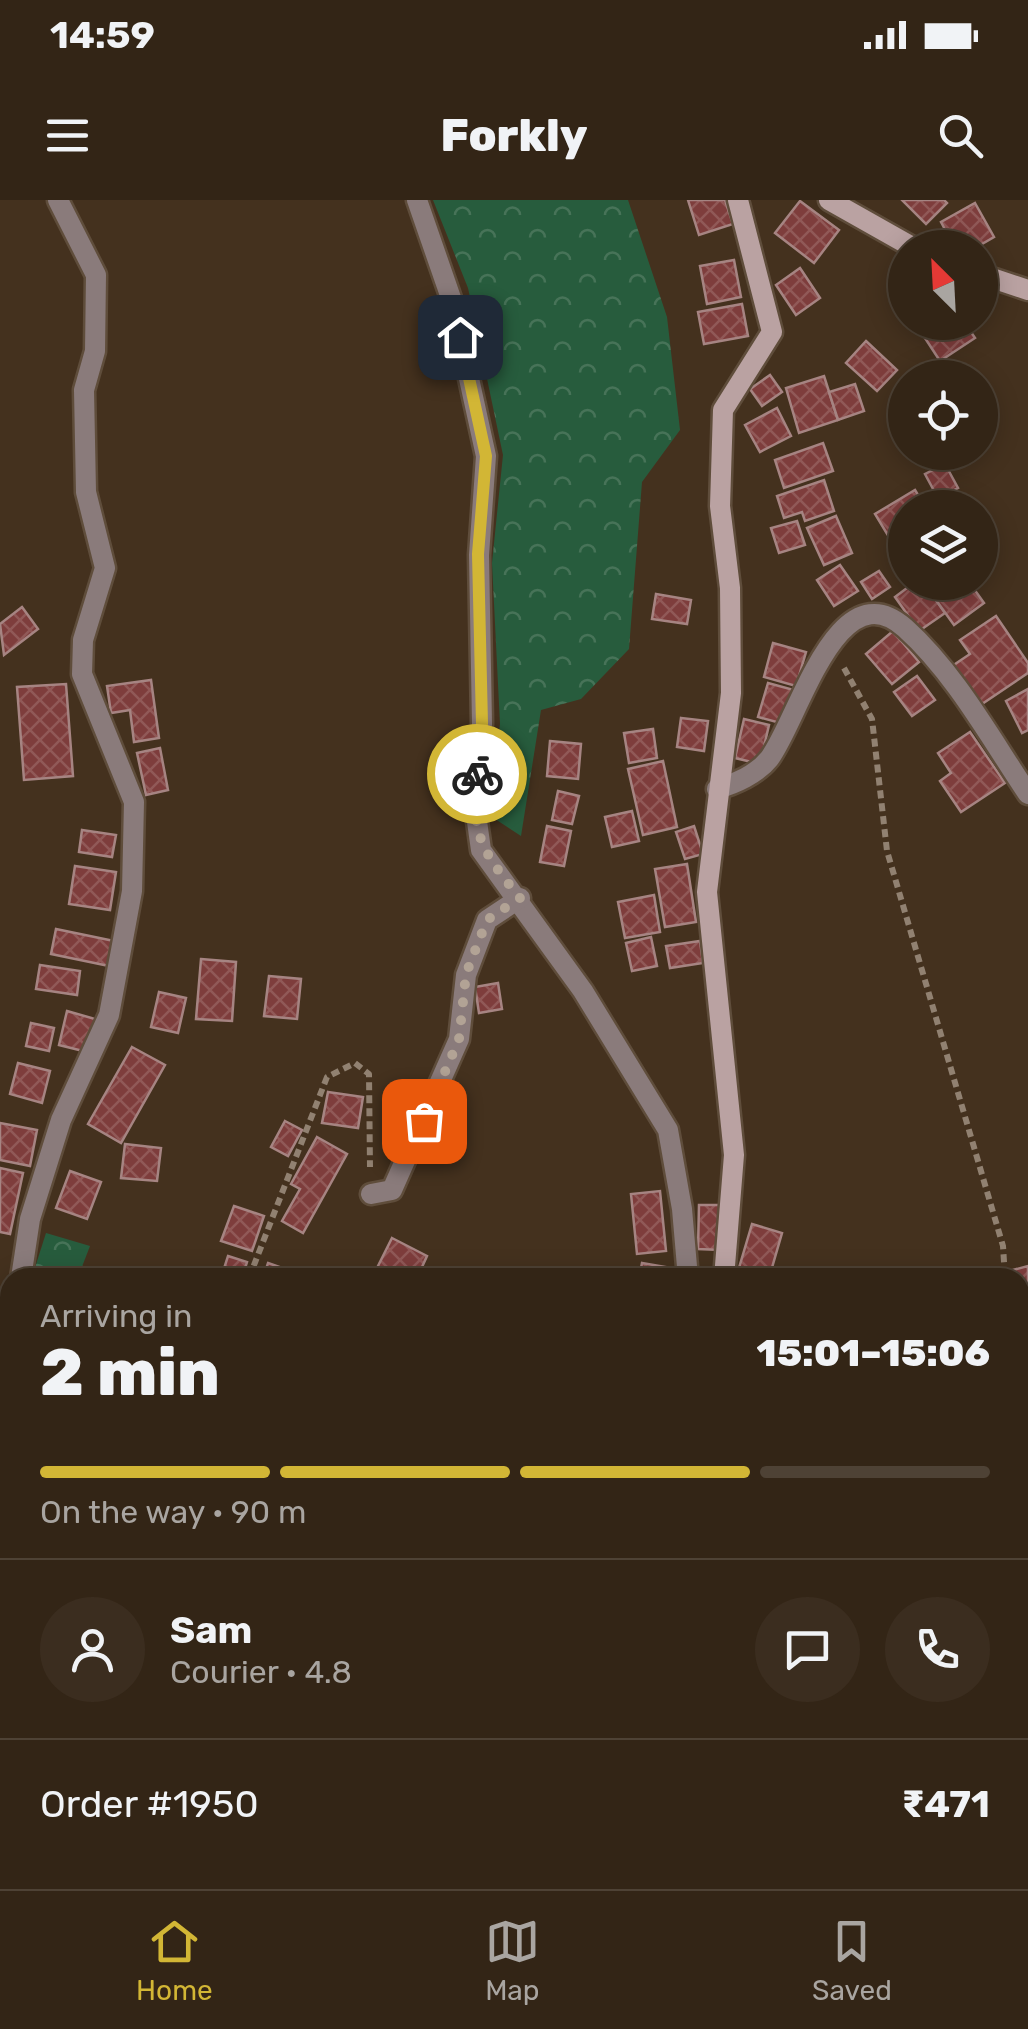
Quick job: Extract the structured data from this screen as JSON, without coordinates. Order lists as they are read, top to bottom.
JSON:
{
  "north": "top left",
  "page": {
    "status": "14:59",
    "header": "Forkly",
    "heading": ["2 min", "Arriving in", "15:01–15:06"],
    "panel": [
      "Sam",
      "Courier · 4.8",
      "Order #1950",
      "₹471"
    ],
    "bar": "On the way · 90 m",
    "tabs": ["Home", "Map", "Saved"]
  }
}
